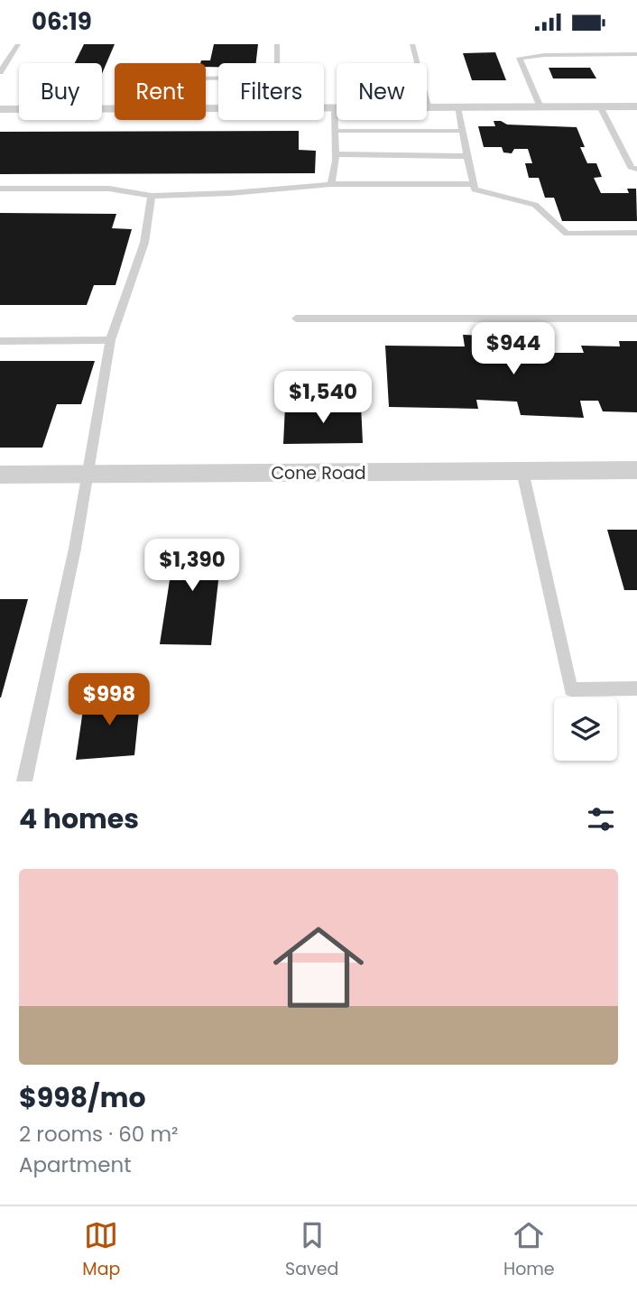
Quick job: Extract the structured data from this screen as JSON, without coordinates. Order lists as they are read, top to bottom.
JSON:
{
  "streets": {
    "street": ["Cone Road"]
  },
  "page": {
    "status": "06:19",
    "chip": [
      "Buy",
      "Rent",
      "Filters",
      "New"
    ],
    "price": [
      "$944",
      "$1,540",
      "$1,390",
      "$998"
    ],
    "heading": "4 homes",
    "list": [
      {
        "name": "$998/mo",
        "note": "2 rooms · 60 m² · Apartment"
      }
    ],
    "tabs": ["Map", "Saved", "Home"]
  }
}
